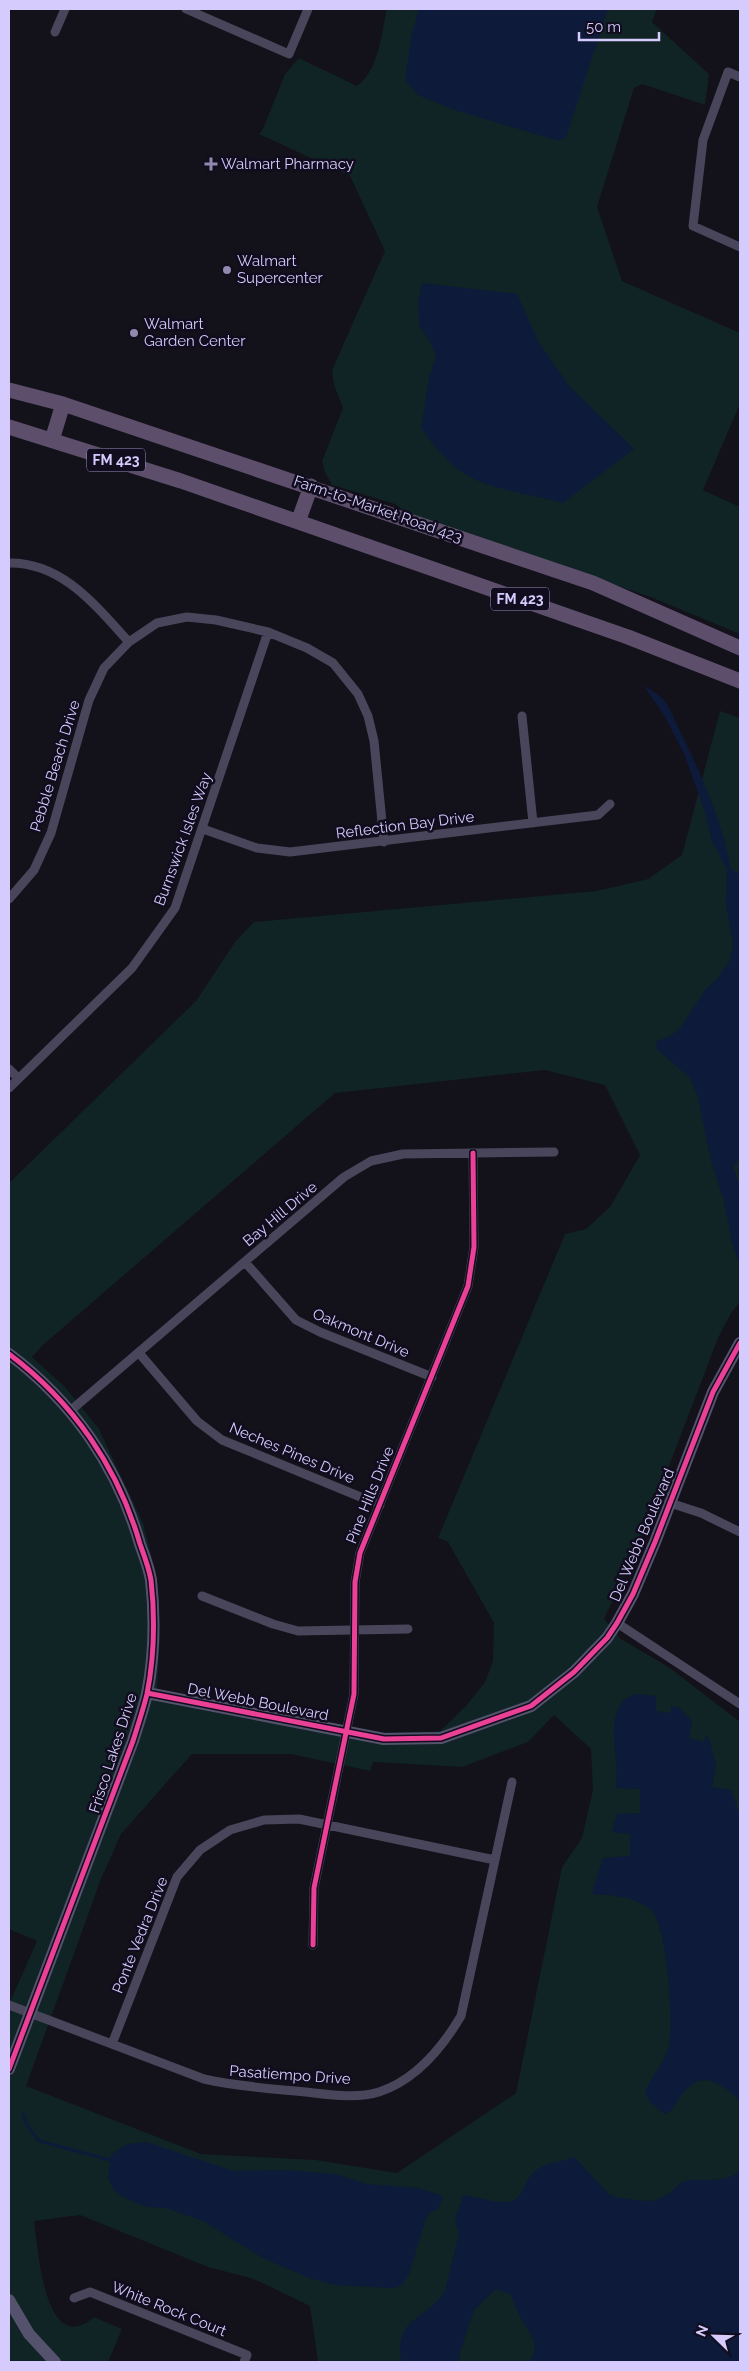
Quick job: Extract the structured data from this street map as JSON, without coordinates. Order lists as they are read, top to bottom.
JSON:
{
  "streets": {
    "main road": ["FM 423", "Farm-to-Market Road 423"],
    "street": [
      "Pebble Beach Drive",
      "Reflection Bay Drive",
      "Burnswick Isles Way",
      "Bay Hill Drive",
      "Oakmont Drive",
      "Neches Pines Drive",
      "Pine Hills Drive",
      "Del Webb Boulevard",
      "Frisco Lakes Drive",
      "Ponte Vedra Drive",
      "Pasatiempo Drive",
      "White Rock Court"
    ]
  },
  "crossings": [
    ["Pebble Beach Drive", "Reflection Bay Drive"],
    ["Pebble Beach Drive", "Burnswick Isles Way"],
    ["Reflection Bay Drive", "Burnswick Isles Way"],
    ["Bay Hill Drive", "Oakmont Drive"],
    ["Bay Hill Drive", "Neches Pines Drive"],
    ["Bay Hill Drive", "Pine Hills Drive"],
    ["Bay Hill Drive", "Frisco Lakes Drive"],
    ["Oakmont Drive", "Pine Hills Drive"],
    ["Neches Pines Drive", "Pine Hills Drive"],
    ["Pine Hills Drive", "Del Webb Boulevard"],
    ["Pine Hills Drive", "Ponte Vedra Drive"],
    ["Del Webb Boulevard", "Frisco Lakes Drive"],
    ["Frisco Lakes Drive", "Pasatiempo Drive"],
    ["Ponte Vedra Drive", "Pasatiempo Drive"]
  ],
  "places": {
    "health": ["Walmart Pharmacy"],
    "other": ["Walmart Supercenter", "Walmart Garden Center"]
  },
  "scale_bar": "50 m",
  "north": "top left"
}
